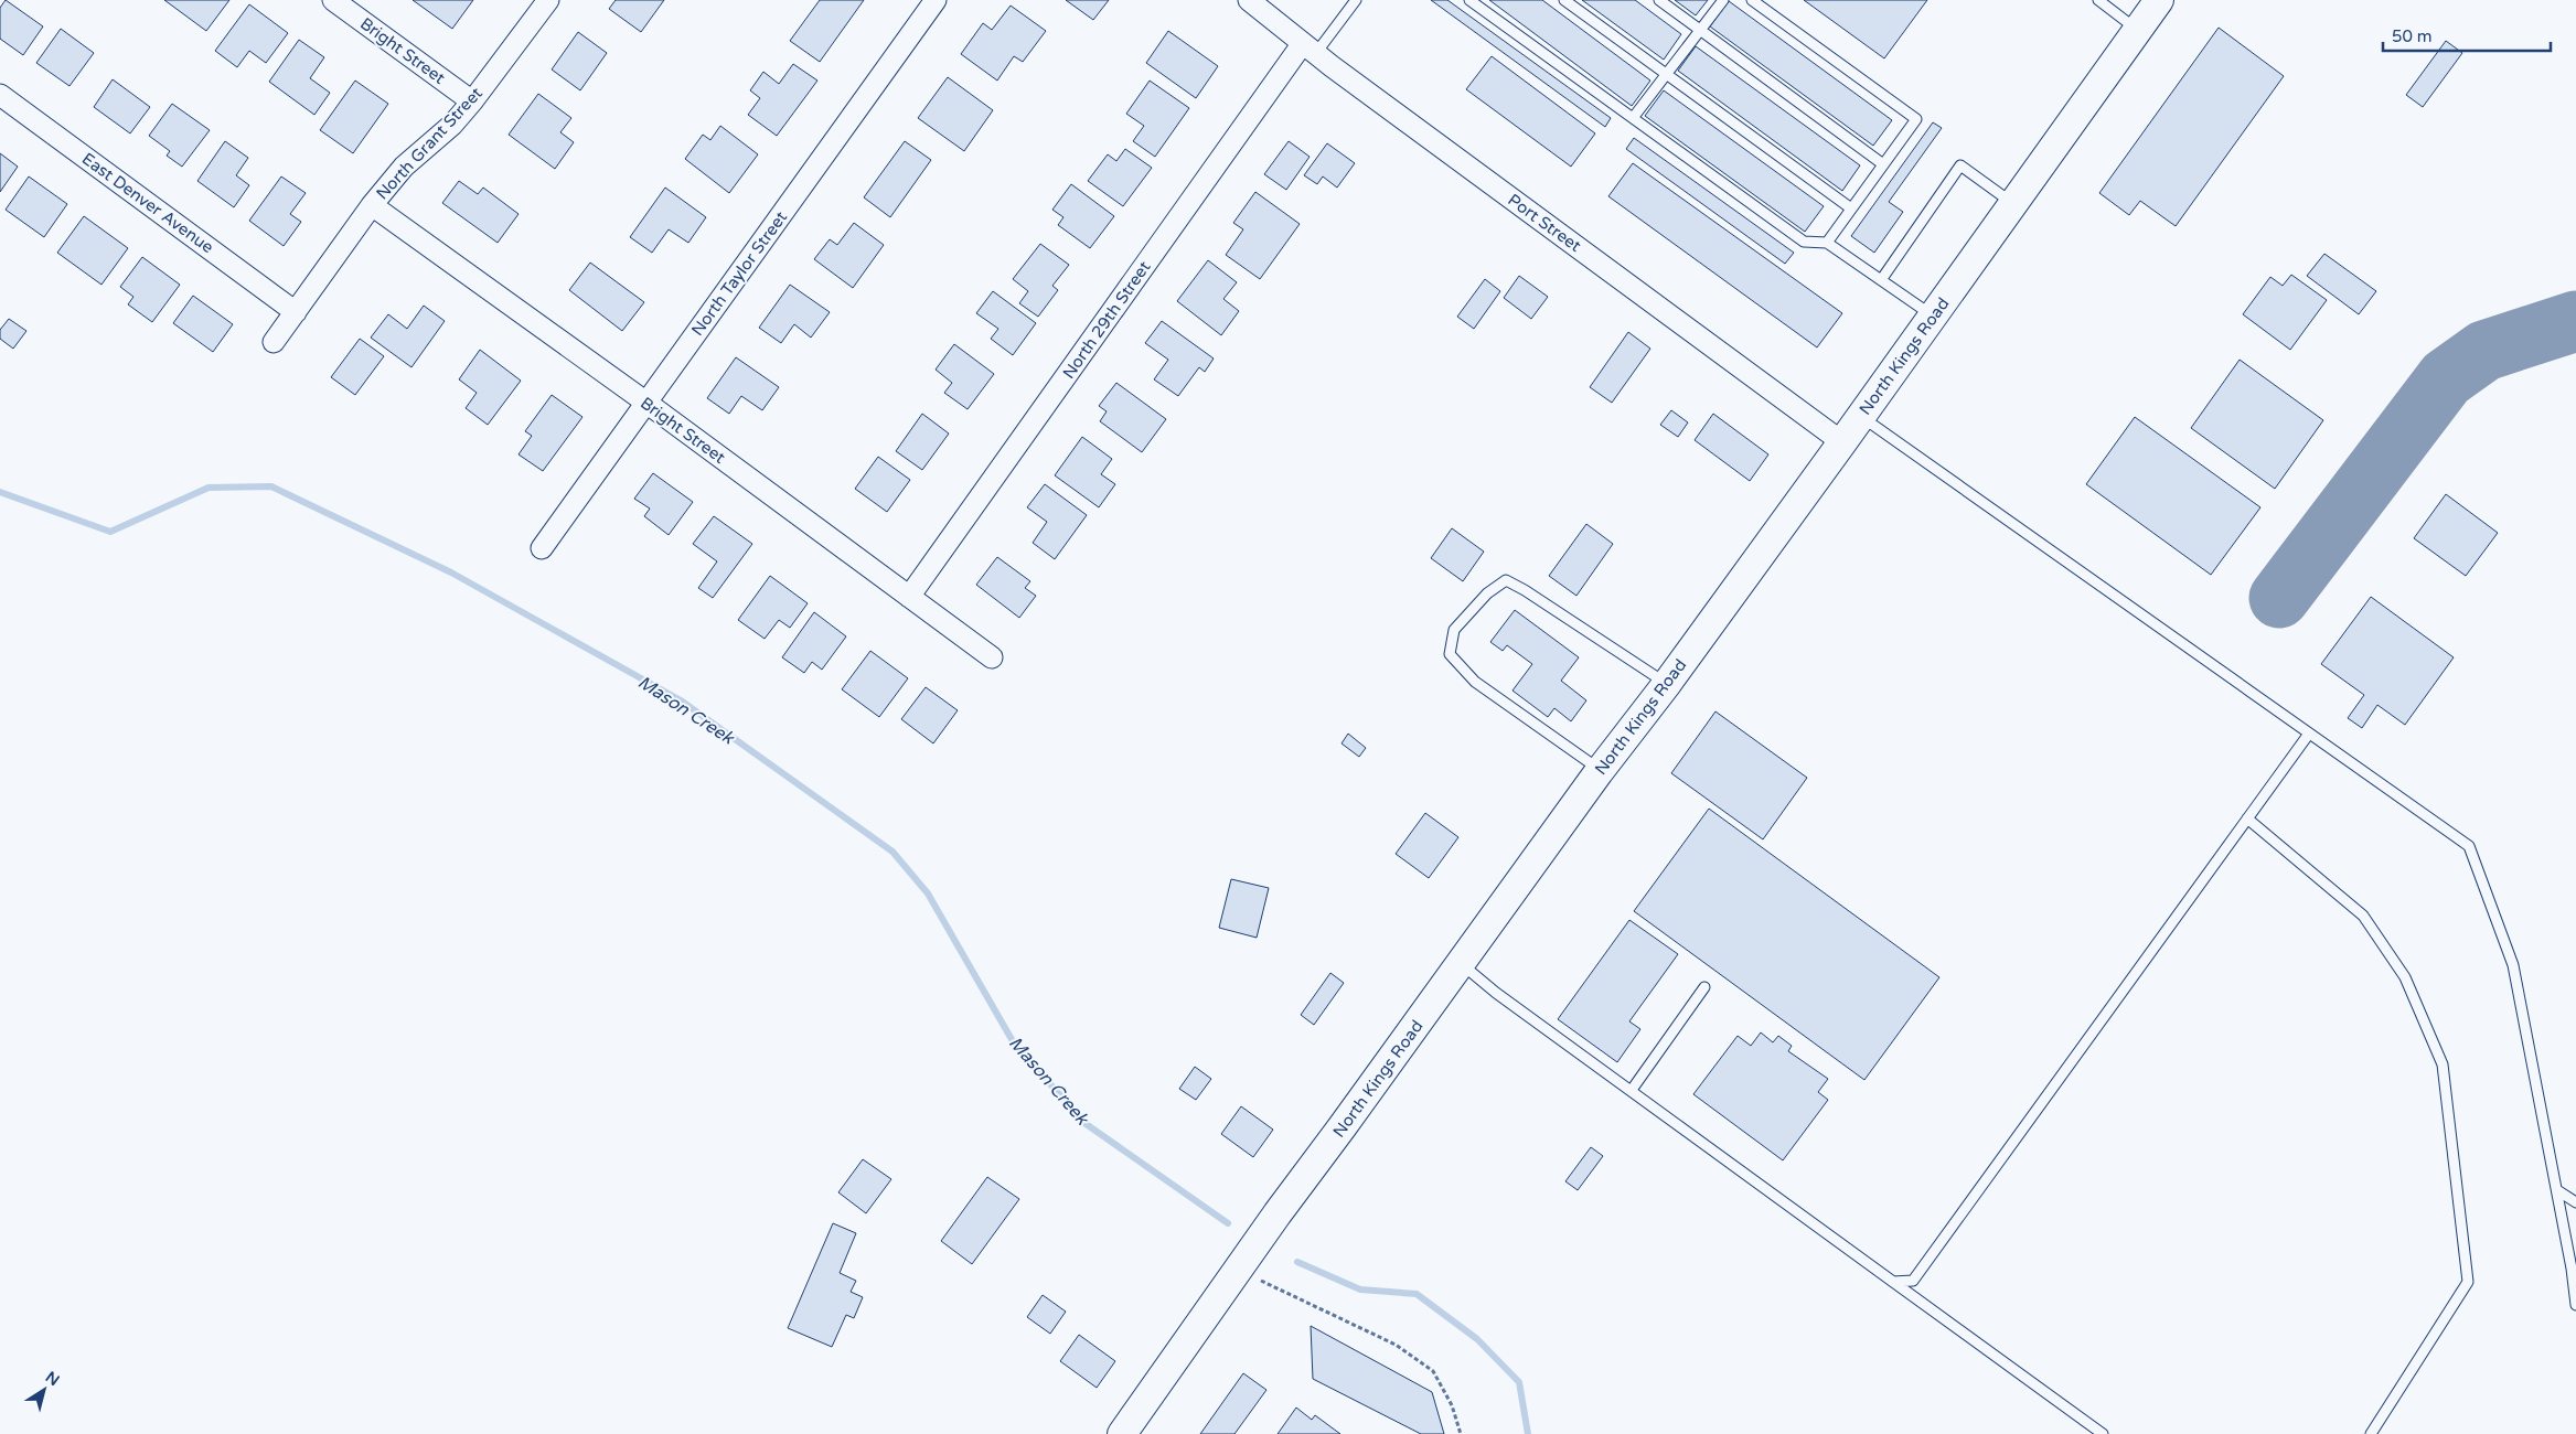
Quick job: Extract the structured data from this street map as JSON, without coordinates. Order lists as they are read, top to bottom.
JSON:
{
  "streets": {
    "main road": ["North Kings Road"],
    "street": [
      "Bright Street",
      "North Grant Street",
      "East Denver Avenue",
      "Port Street",
      "North Taylor Street",
      "North 29th Street"
    ]
  },
  "crossings": [
    ["Bright Street", "North Grant Street"],
    ["Bright Street", "North Taylor Street"],
    ["Bright Street", "North 29th Street"],
    ["North Grant Street", "East Denver Avenue"],
    ["Port Street", "North 29th Street"],
    ["Port Street", "North Kings Road"]
  ],
  "water": ["Mason Creek"],
  "scale_bar": "50 m",
  "north": "top right"
}
